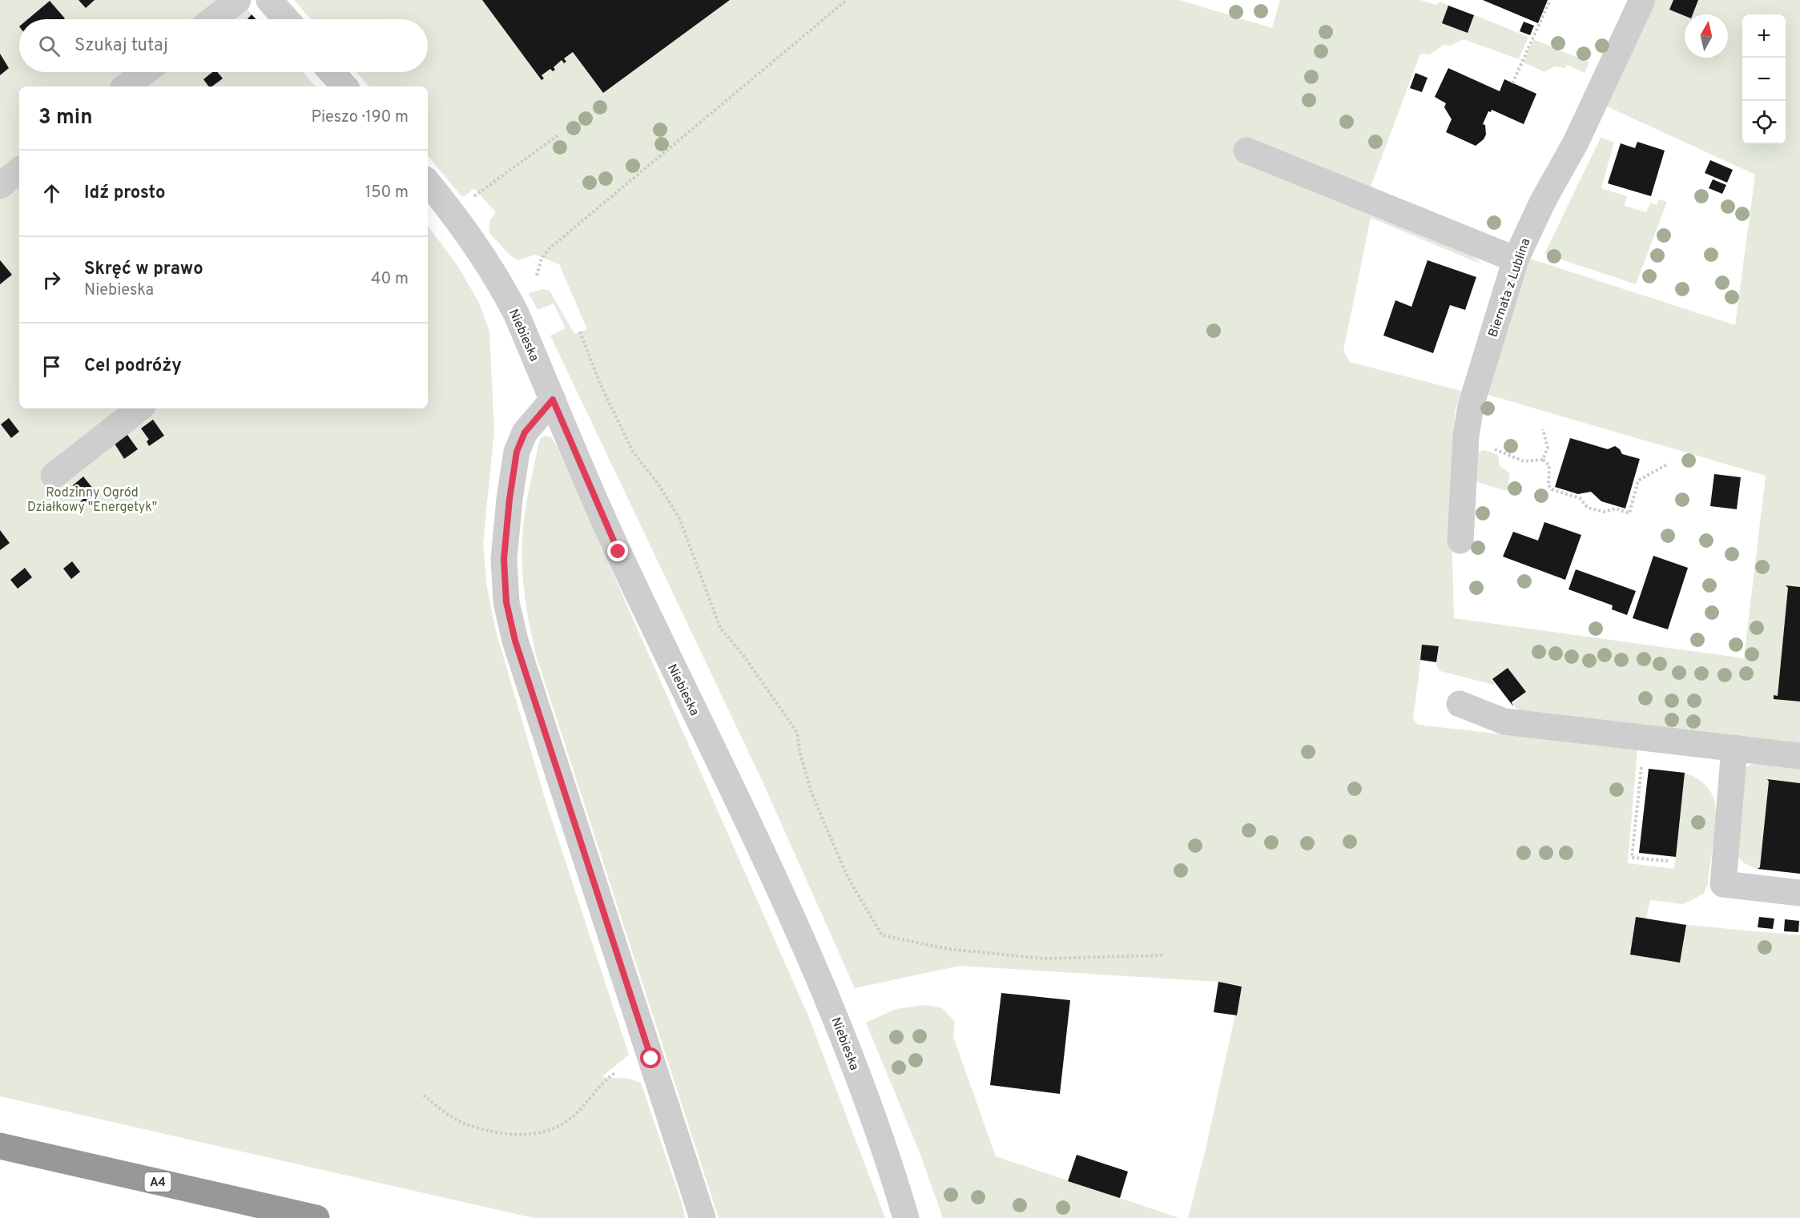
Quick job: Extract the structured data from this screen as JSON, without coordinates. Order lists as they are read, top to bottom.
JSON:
{
  "streets": {
    "highway": ["A4"],
    "street": ["Biernata z Lublina", "Niebieska"]
  },
  "parks": ["Rodzinny Ogród Działkowy \"Energetyk\""],
  "north": "top",
  "page": {
    "map_buttons": ["+", "−"],
    "search": "Szukaj tutaj",
    "heading": ["3 min", "Pieszo · 190 m"],
    "list": [
      ["Idź prosto", "150 m"],
      ["Skręć w prawo", "Niebieska", "40 m"],
      "Cel podróży"
    ]
  }
}
